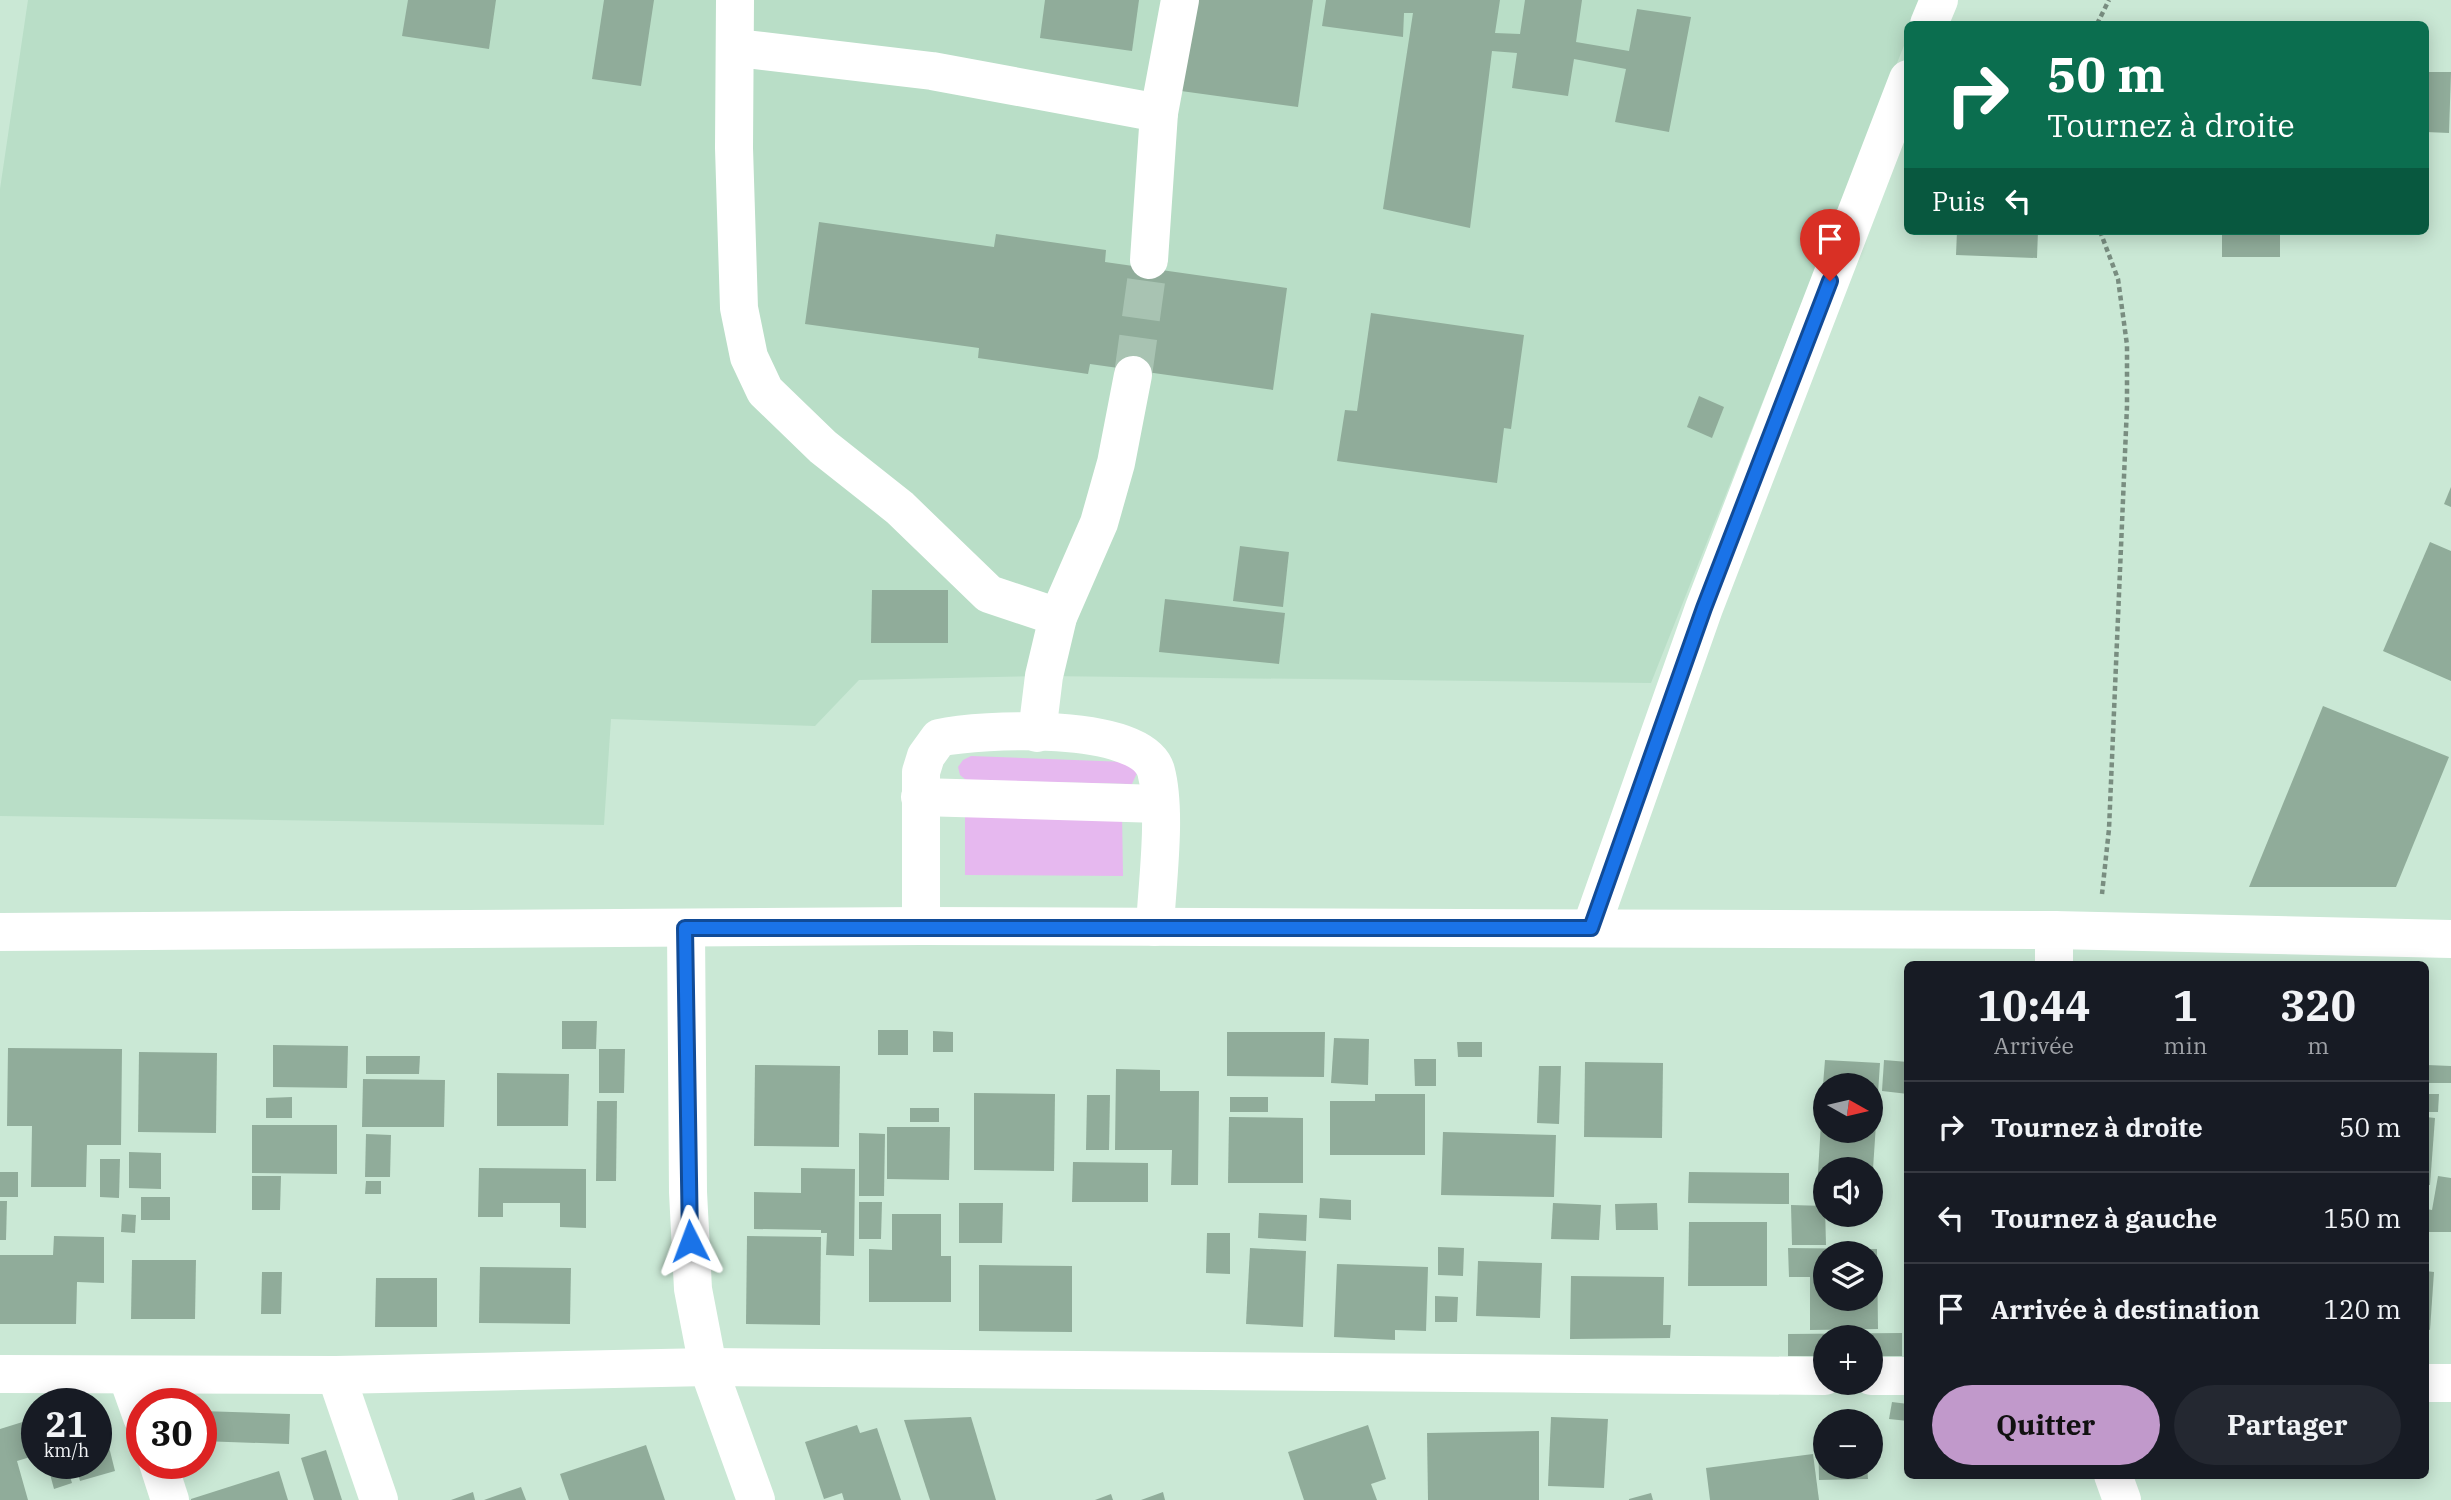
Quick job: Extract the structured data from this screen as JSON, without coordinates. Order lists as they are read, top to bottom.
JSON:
{
  "north": "right",
  "page": {
    "turn": ["50 m", "Tournez à droite"],
    "then": "Puis",
    "eta": [
      "10:44",
      "Arrivée",
      "1",
      "min",
      "320",
      "m"
    ],
    "map_buttons": ["+", "−"],
    "list": [
      {
        "name": "Tournez à droite",
        "value": "50 m"
      },
      {
        "name": "Tournez à gauche",
        "value": "150 m"
      },
      {
        "name": "Arrivée à destination",
        "value": "120 m"
      }
    ],
    "buttons": ["Quitter", "Partager"],
    "speed": "21 km/h",
    "limit": "30"
  }
}
